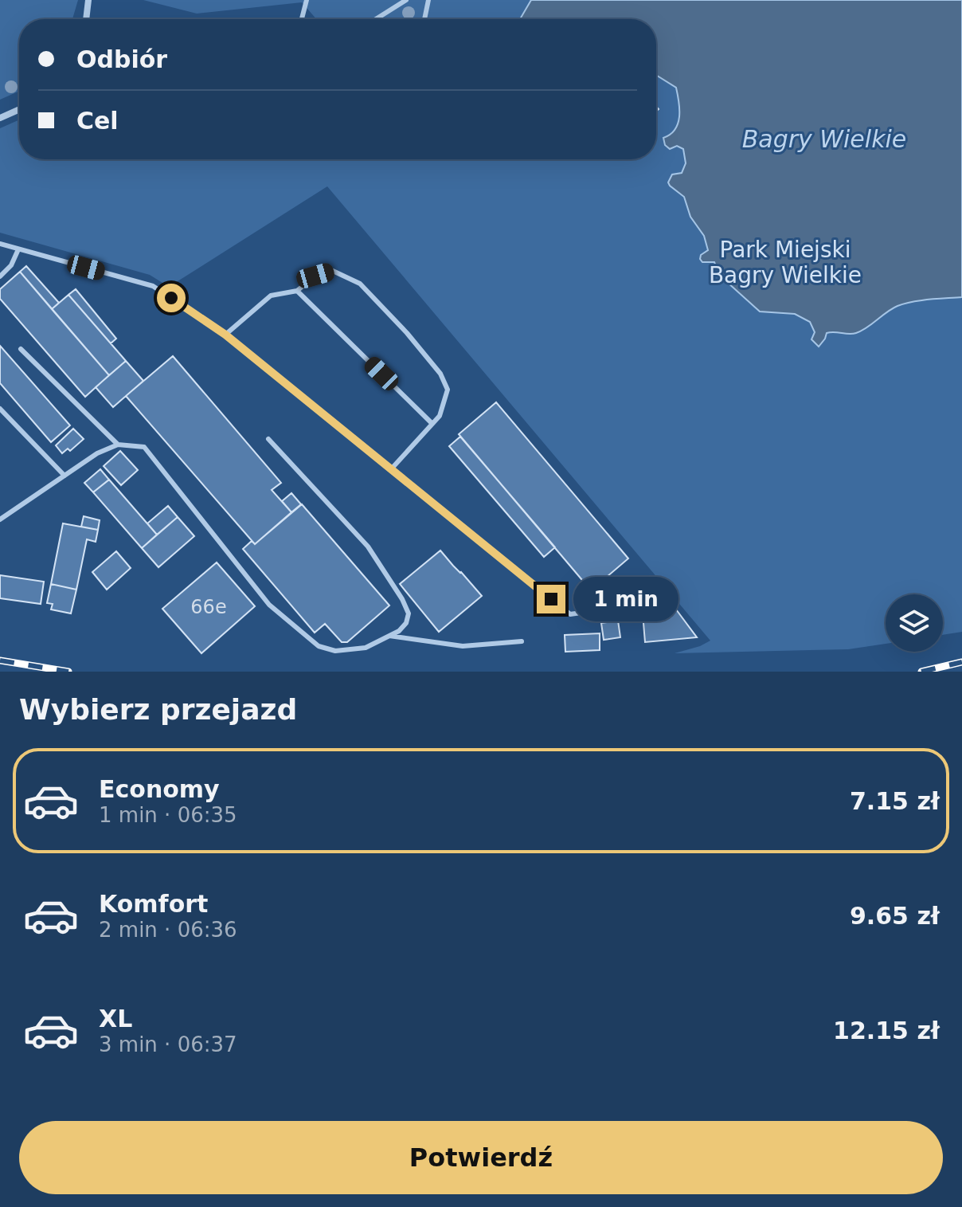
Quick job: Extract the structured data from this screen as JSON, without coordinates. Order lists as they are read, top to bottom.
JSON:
{
  "water": ["Bagry Wielkie"],
  "parks": ["Park Miejski Bagry Wielkie"],
  "house_numbers": ["66e"],
  "page": {
    "banner": ["Odbiór", "Cel"],
    "bubble": "1 min",
    "heading": "Wybierz przejazd",
    "list": [
      {
        "name": "Economy",
        "note": "1 min · 06:35",
        "value": "7.15 zł"
      },
      {
        "name": "Komfort",
        "note": "2 min · 06:36",
        "value": "9.65 zł"
      },
      {
        "name": "XL",
        "note": "3 min · 06:37",
        "value": "12.15 zł"
      }
    ],
    "buttons": "Potwierdź"
  }
}
